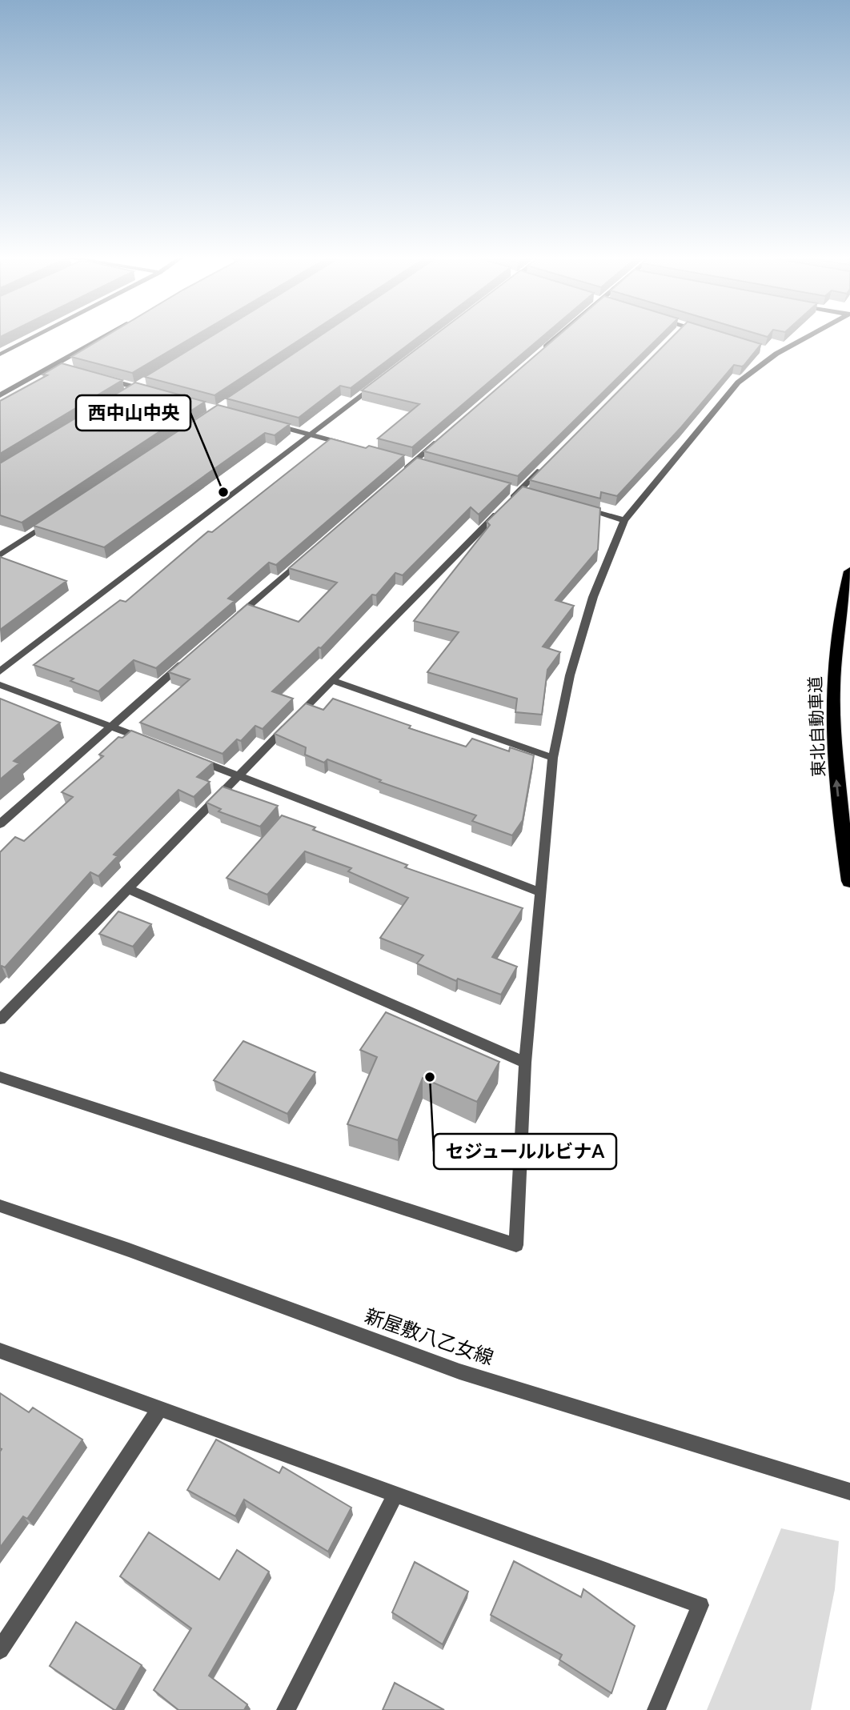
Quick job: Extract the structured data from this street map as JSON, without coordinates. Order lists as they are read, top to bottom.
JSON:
{
  "streets": {
    "highway": ["東北自動車道"],
    "street": ["新屋敷八乙女線"]
  },
  "one_way": ["東北自動車道"],
  "places": ["西中山中央", "セジュールルビナA"]
}
